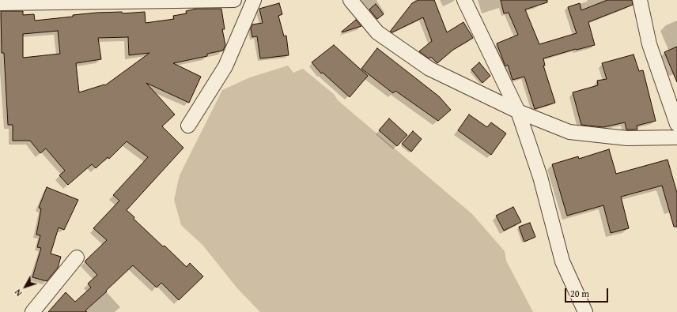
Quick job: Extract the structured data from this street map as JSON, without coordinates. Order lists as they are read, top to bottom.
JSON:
{
  "scale_bar": "20 m",
  "north": "bottom left"
}
